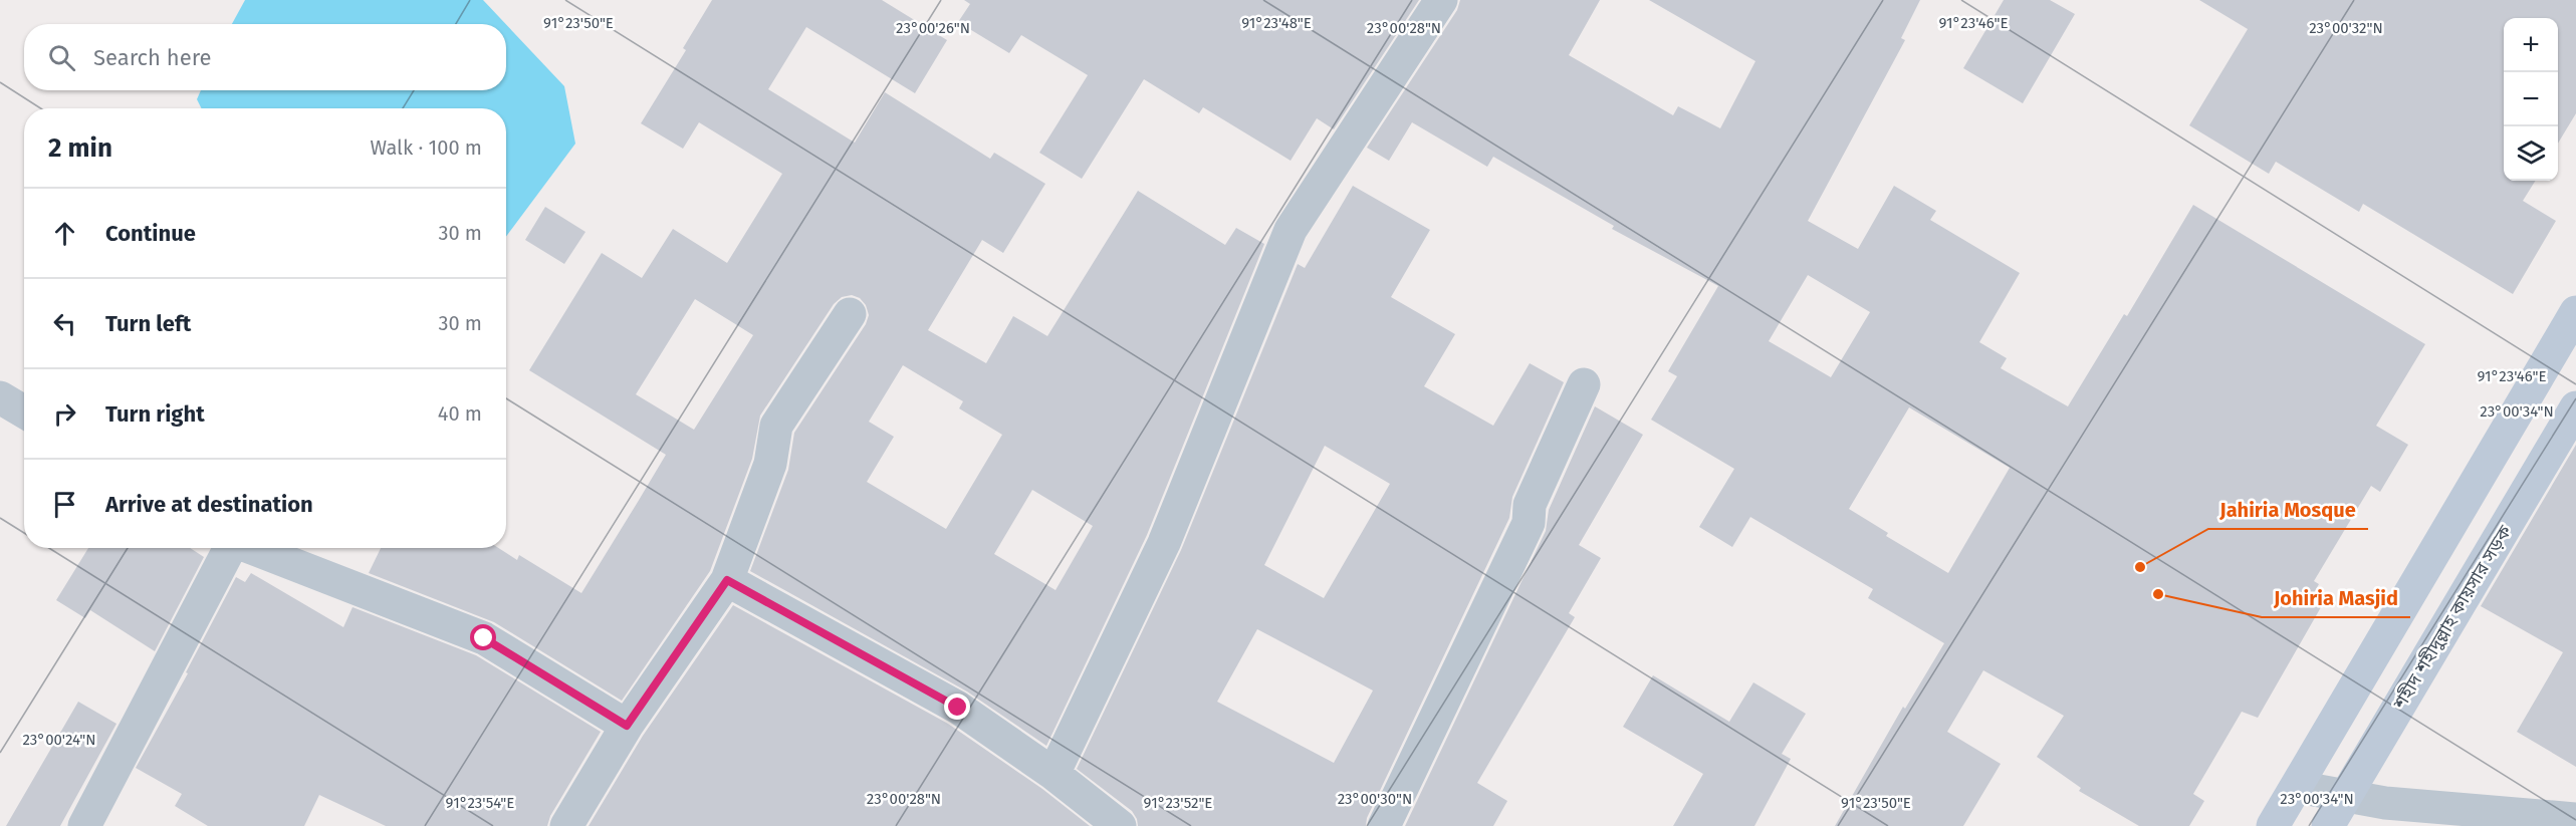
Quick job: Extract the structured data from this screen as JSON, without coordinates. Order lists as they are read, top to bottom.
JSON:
{
  "streets": {
    "main road": ["শহীদ শহীদুল্লাহ কায়সার সড়ক"]
  },
  "places": ["Jahiria Mosque", "Johiria Masjid"],
  "page": {
    "map_buttons": ["+", "−"],
    "search": "Search here",
    "heading": ["2 min", "Walk · 100 m"],
    "list": [
      ["Continue", "30 m"],
      ["Turn left", "30 m"],
      ["Turn right", "40 m"],
      "Arrive at destination"
    ]
  },
  "coordinates": [
    "91°23'50\"E",
    "91°23'48\"E",
    "91°23'46\"E",
    "23°00'26\"N",
    "23°00'28\"N",
    "23°00'32\"N",
    "23°00'34\"N",
    "23°00'24\"N",
    "23°00'30\"N",
    "91°23'54\"E",
    "91°23'52\"E"
  ]
}
